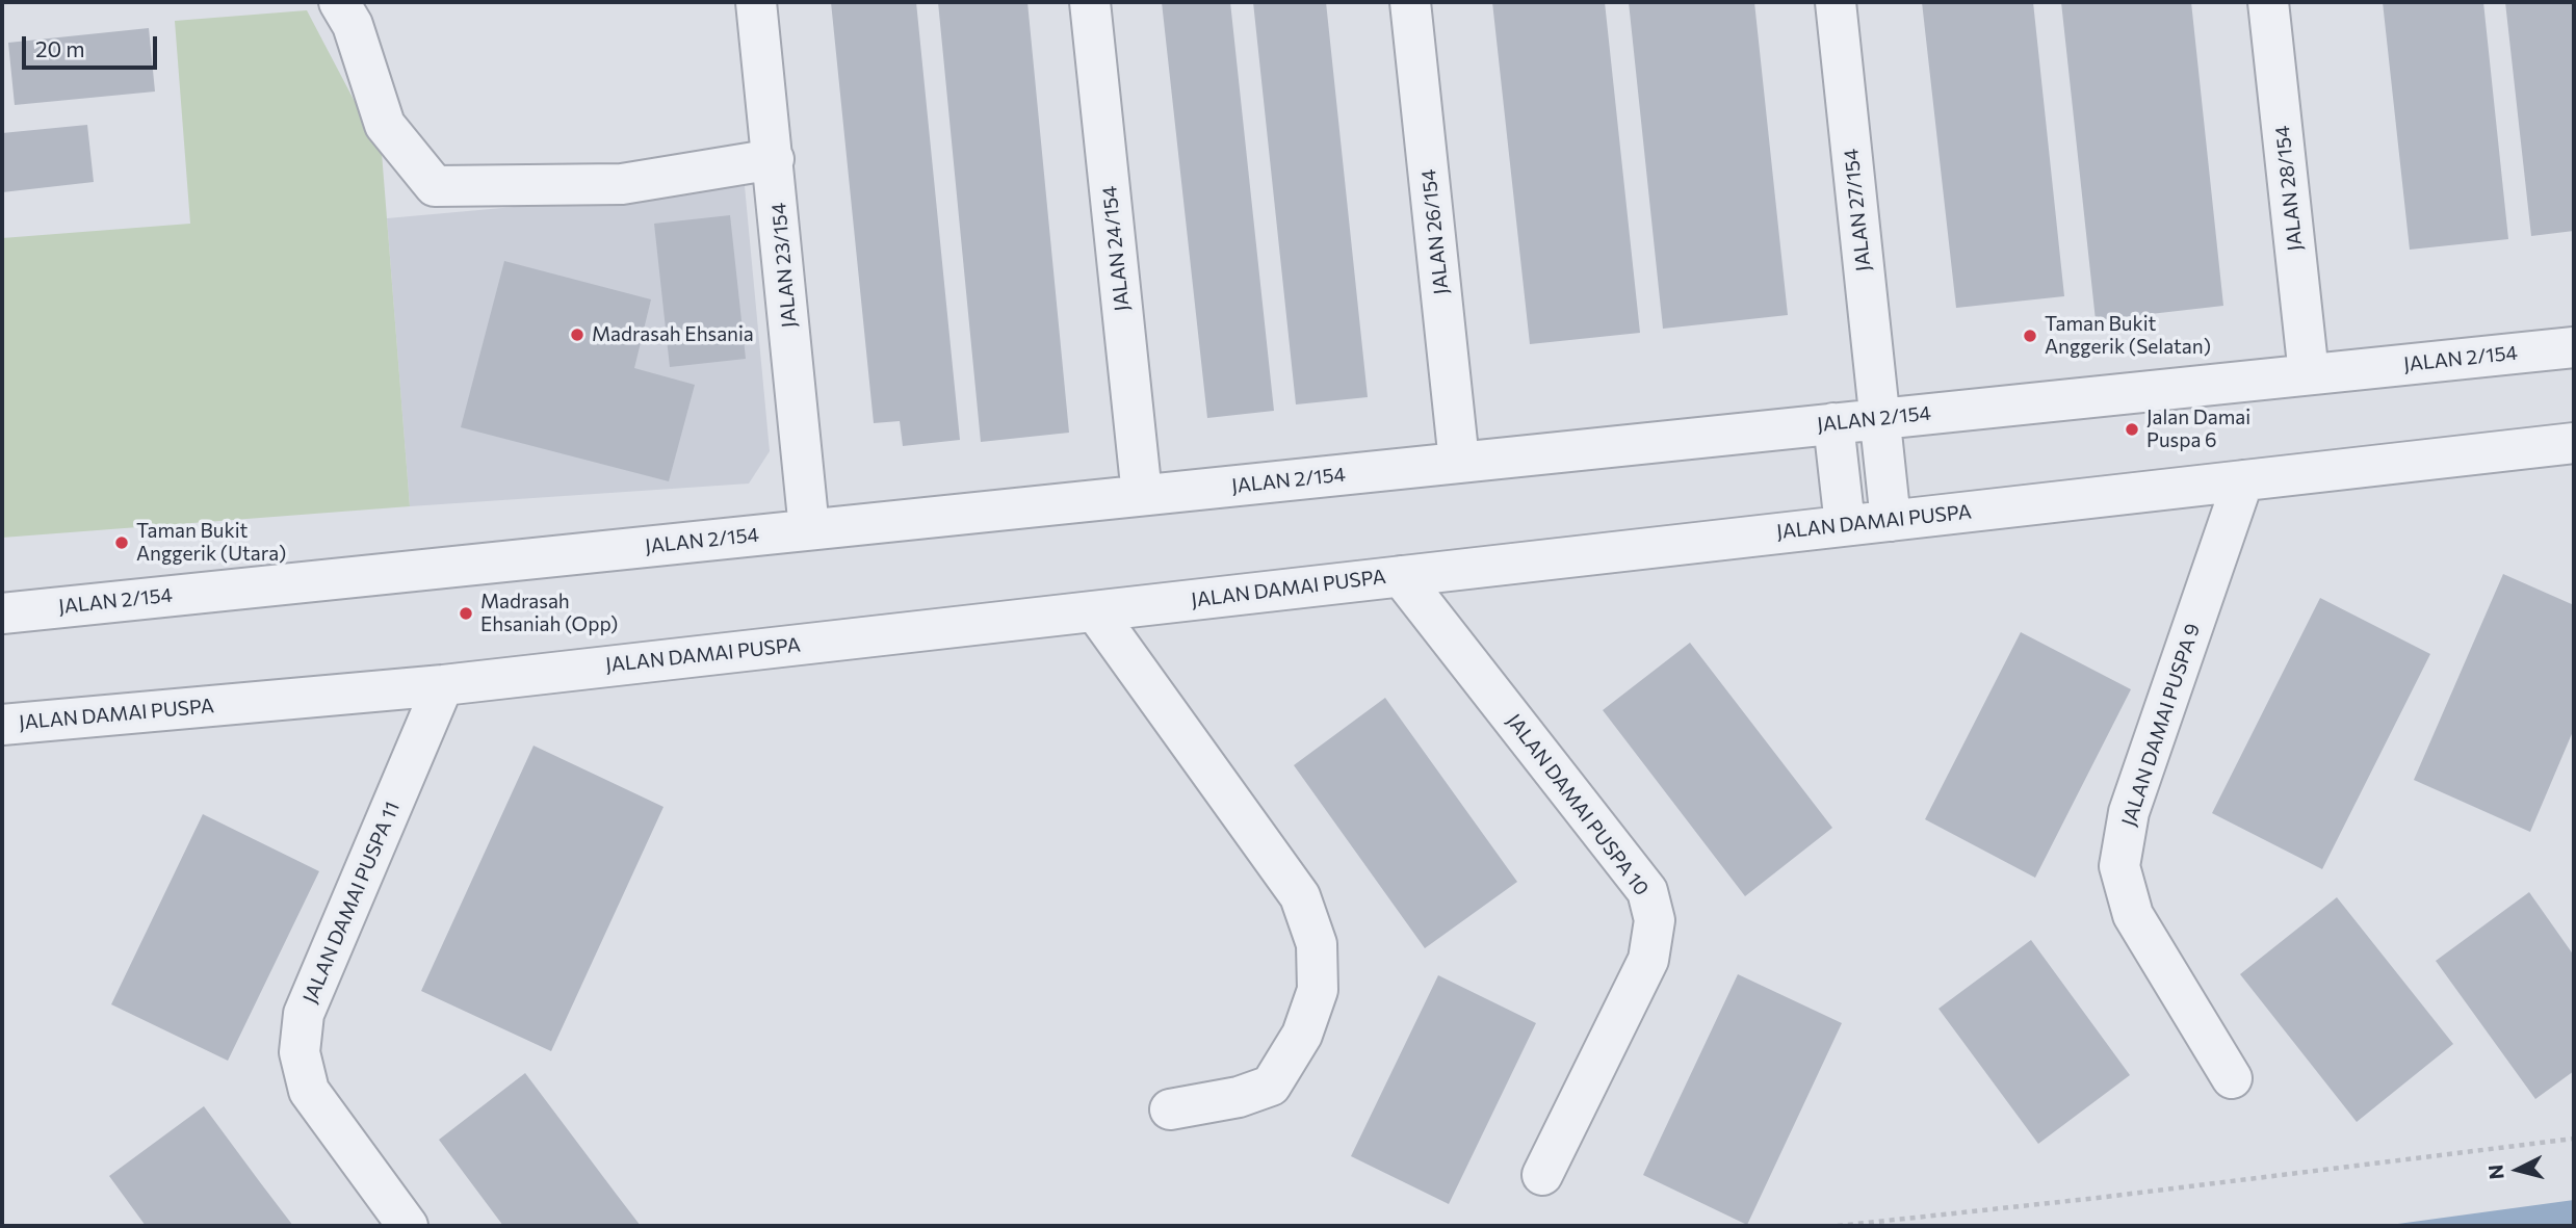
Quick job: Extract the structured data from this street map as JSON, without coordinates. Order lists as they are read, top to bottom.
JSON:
{
  "streets": {
    "street": [
      "JALAN 28/154",
      "JALAN 27/154",
      "JALAN 26/154",
      "JALAN 24/154",
      "JALAN 23/154",
      "JALAN 2/154",
      "JALAN DAMAI PUSPA",
      "JALAN DAMAI PUSPA 9",
      "JALAN DAMAI PUSPA 10",
      "JALAN DAMAI PUSPA 11"
    ]
  },
  "crossings": [
    ["JALAN 28/154", "JALAN 2/154"],
    ["JALAN 27/154", "JALAN 2/154"],
    ["JALAN 27/154", "JALAN DAMAI PUSPA"],
    ["JALAN 26/154", "JALAN 2/154"],
    ["JALAN 24/154", "JALAN 2/154"],
    ["JALAN 23/154", "JALAN 2/154"],
    ["JALAN DAMAI PUSPA", "JALAN DAMAI PUSPA 9"],
    ["JALAN DAMAI PUSPA", "JALAN DAMAI PUSPA 10"],
    ["JALAN DAMAI PUSPA", "JALAN DAMAI PUSPA 11"]
  ],
  "places": [
    "Madrasah Ehsania",
    "Taman Bukit Anggerik (Selatan)",
    "Jalan Damai Puspa 6",
    "Taman Bukit Anggerik (Utara)",
    "Madrasah Ehsaniah (Opp)"
  ],
  "scale_bar": "20 m",
  "north": "left"
}
